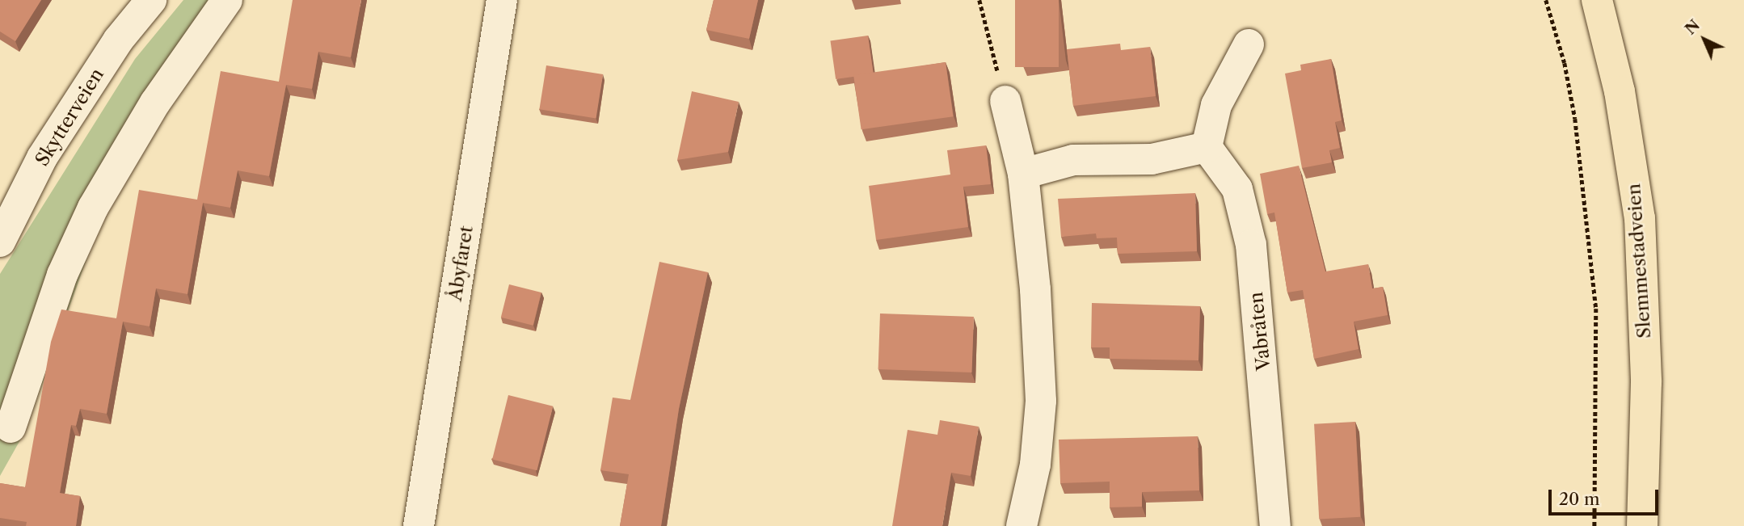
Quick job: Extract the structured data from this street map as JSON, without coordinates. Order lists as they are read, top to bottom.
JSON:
{
  "streets": {
    "main road": ["Slemmestadveien"],
    "street": ["Skytterveien", "Åbyfaret", "Vabråten"]
  },
  "scale_bar": "20 m",
  "north": "top left"
}
